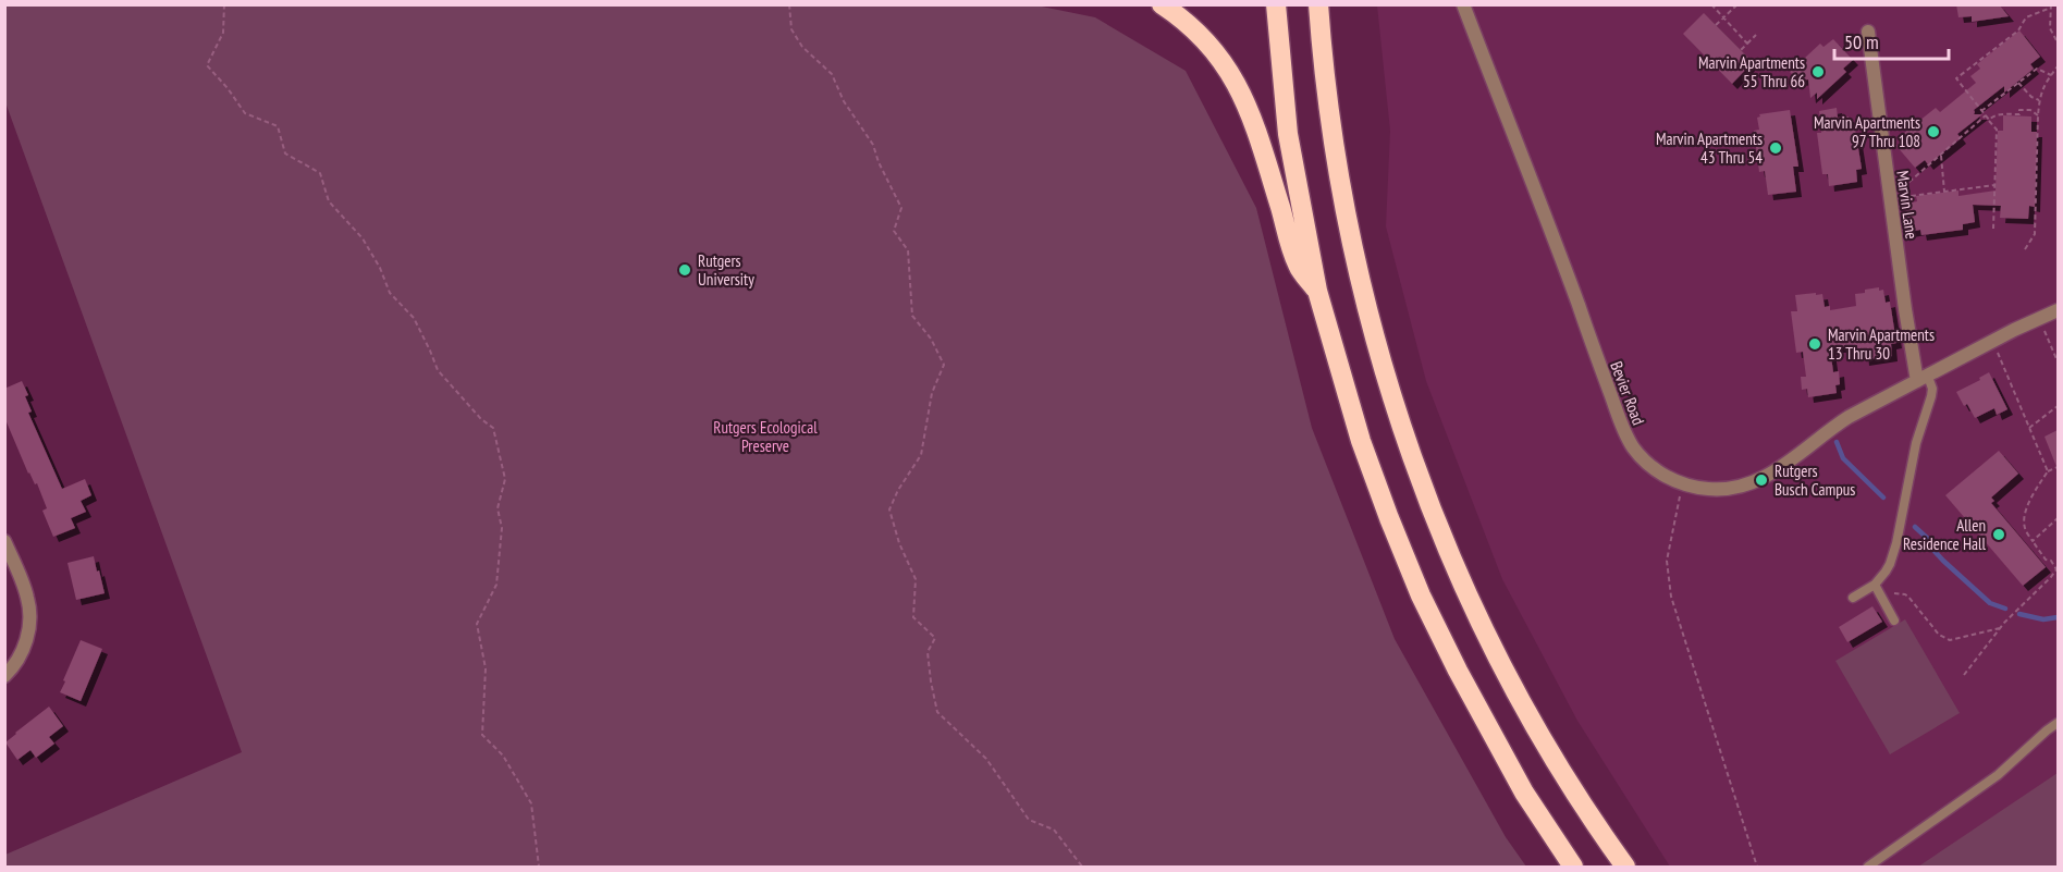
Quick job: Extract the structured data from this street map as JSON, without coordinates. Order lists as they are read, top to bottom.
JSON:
{
  "streets": {
    "street": ["Marvin Lane", "Bevier Road"]
  },
  "crossings": [
    ["Marvin Lane", "Bevier Road"]
  ],
  "parks": ["Rutgers Ecological Preserve"],
  "places": [
    "Marvin Apartments 55 Thru 66",
    "Marvin Apartments 97 Thru 108",
    "Marvin Apartments 43 Thru 54",
    "Rutgers University",
    "Marvin Apartments 13 Thru 30",
    "Rutgers Busch Campus",
    "Allen Residence Hall"
  ],
  "scale_bar": "50 m"
}
